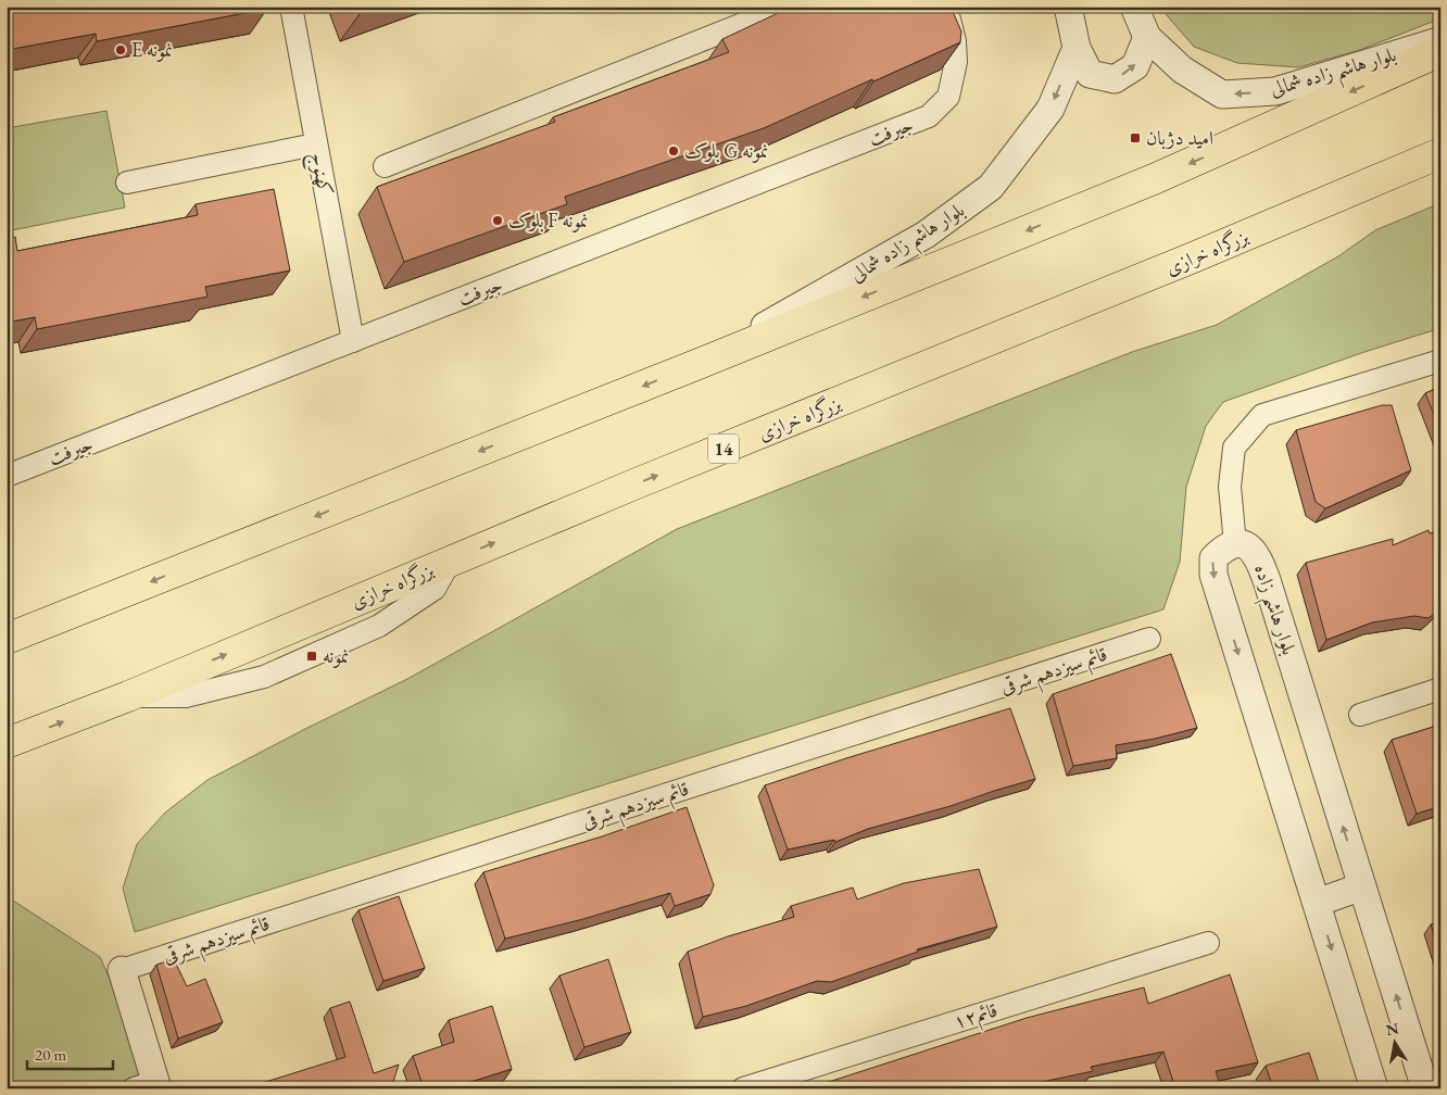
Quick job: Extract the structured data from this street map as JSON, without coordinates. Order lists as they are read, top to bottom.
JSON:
{
  "streets": {
    "highway": ["بزرگراه خرازی", "14"],
    "street": [
      "بلوار هاشم زاده شمالی",
      "جيرفت",
      "كهنوج",
      "بلوار هاشم زاده",
      "قائم سیزدهم شرقی",
      "قائم۱۲"
    ]
  },
  "crossings": [
    ["جيرفت", "كهنوج"]
  ],
  "one_way": ["بلوار هاشم زاده شمالی"],
  "places": {
    "other": ["E نمونه", "بلوک G نمونه", "بلوک F نمونه"],
    "transit": ["امید دژبان", "نمونه"]
  },
  "scale_bar": "20 m",
  "north": "top"
}
